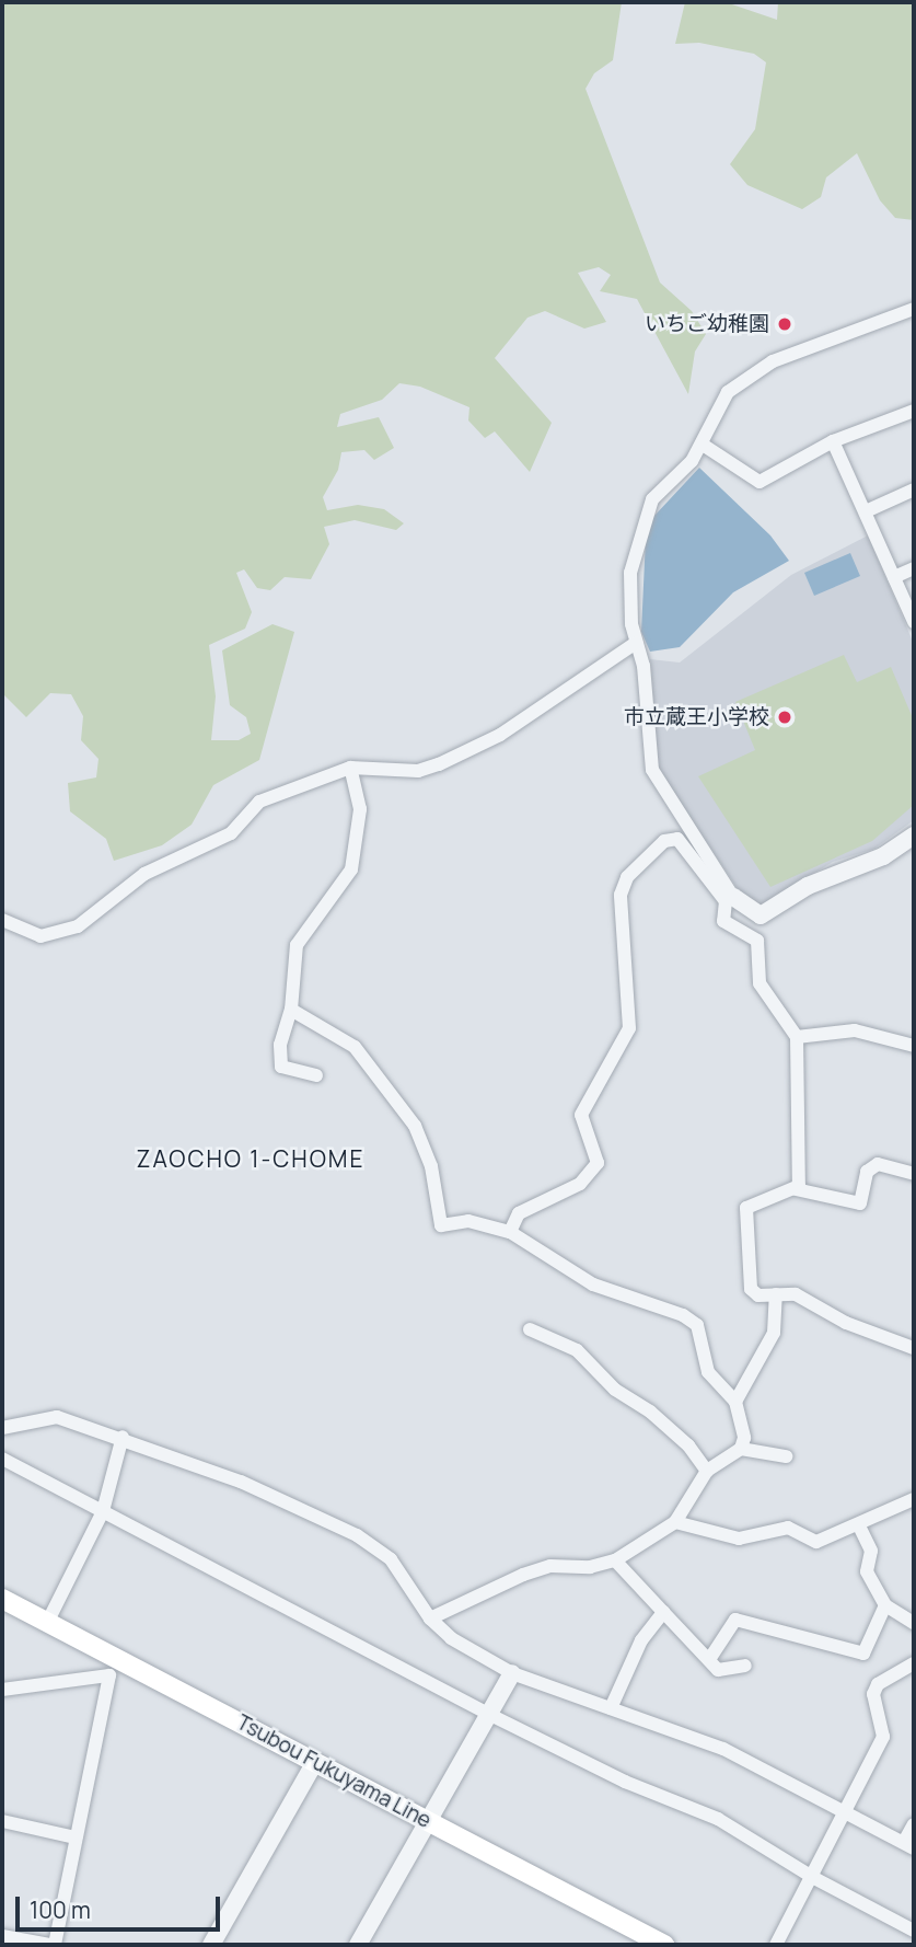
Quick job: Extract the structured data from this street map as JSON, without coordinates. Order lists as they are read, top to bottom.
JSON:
{
  "streets": {
    "main road": ["Tsubou Fukuyama Line"]
  },
  "districts": ["ZAOCHO 1-CHOME"],
  "places": ["いちご幼稚園", "市立蔵王小学校"],
  "scale_bar": "100 m"
}
